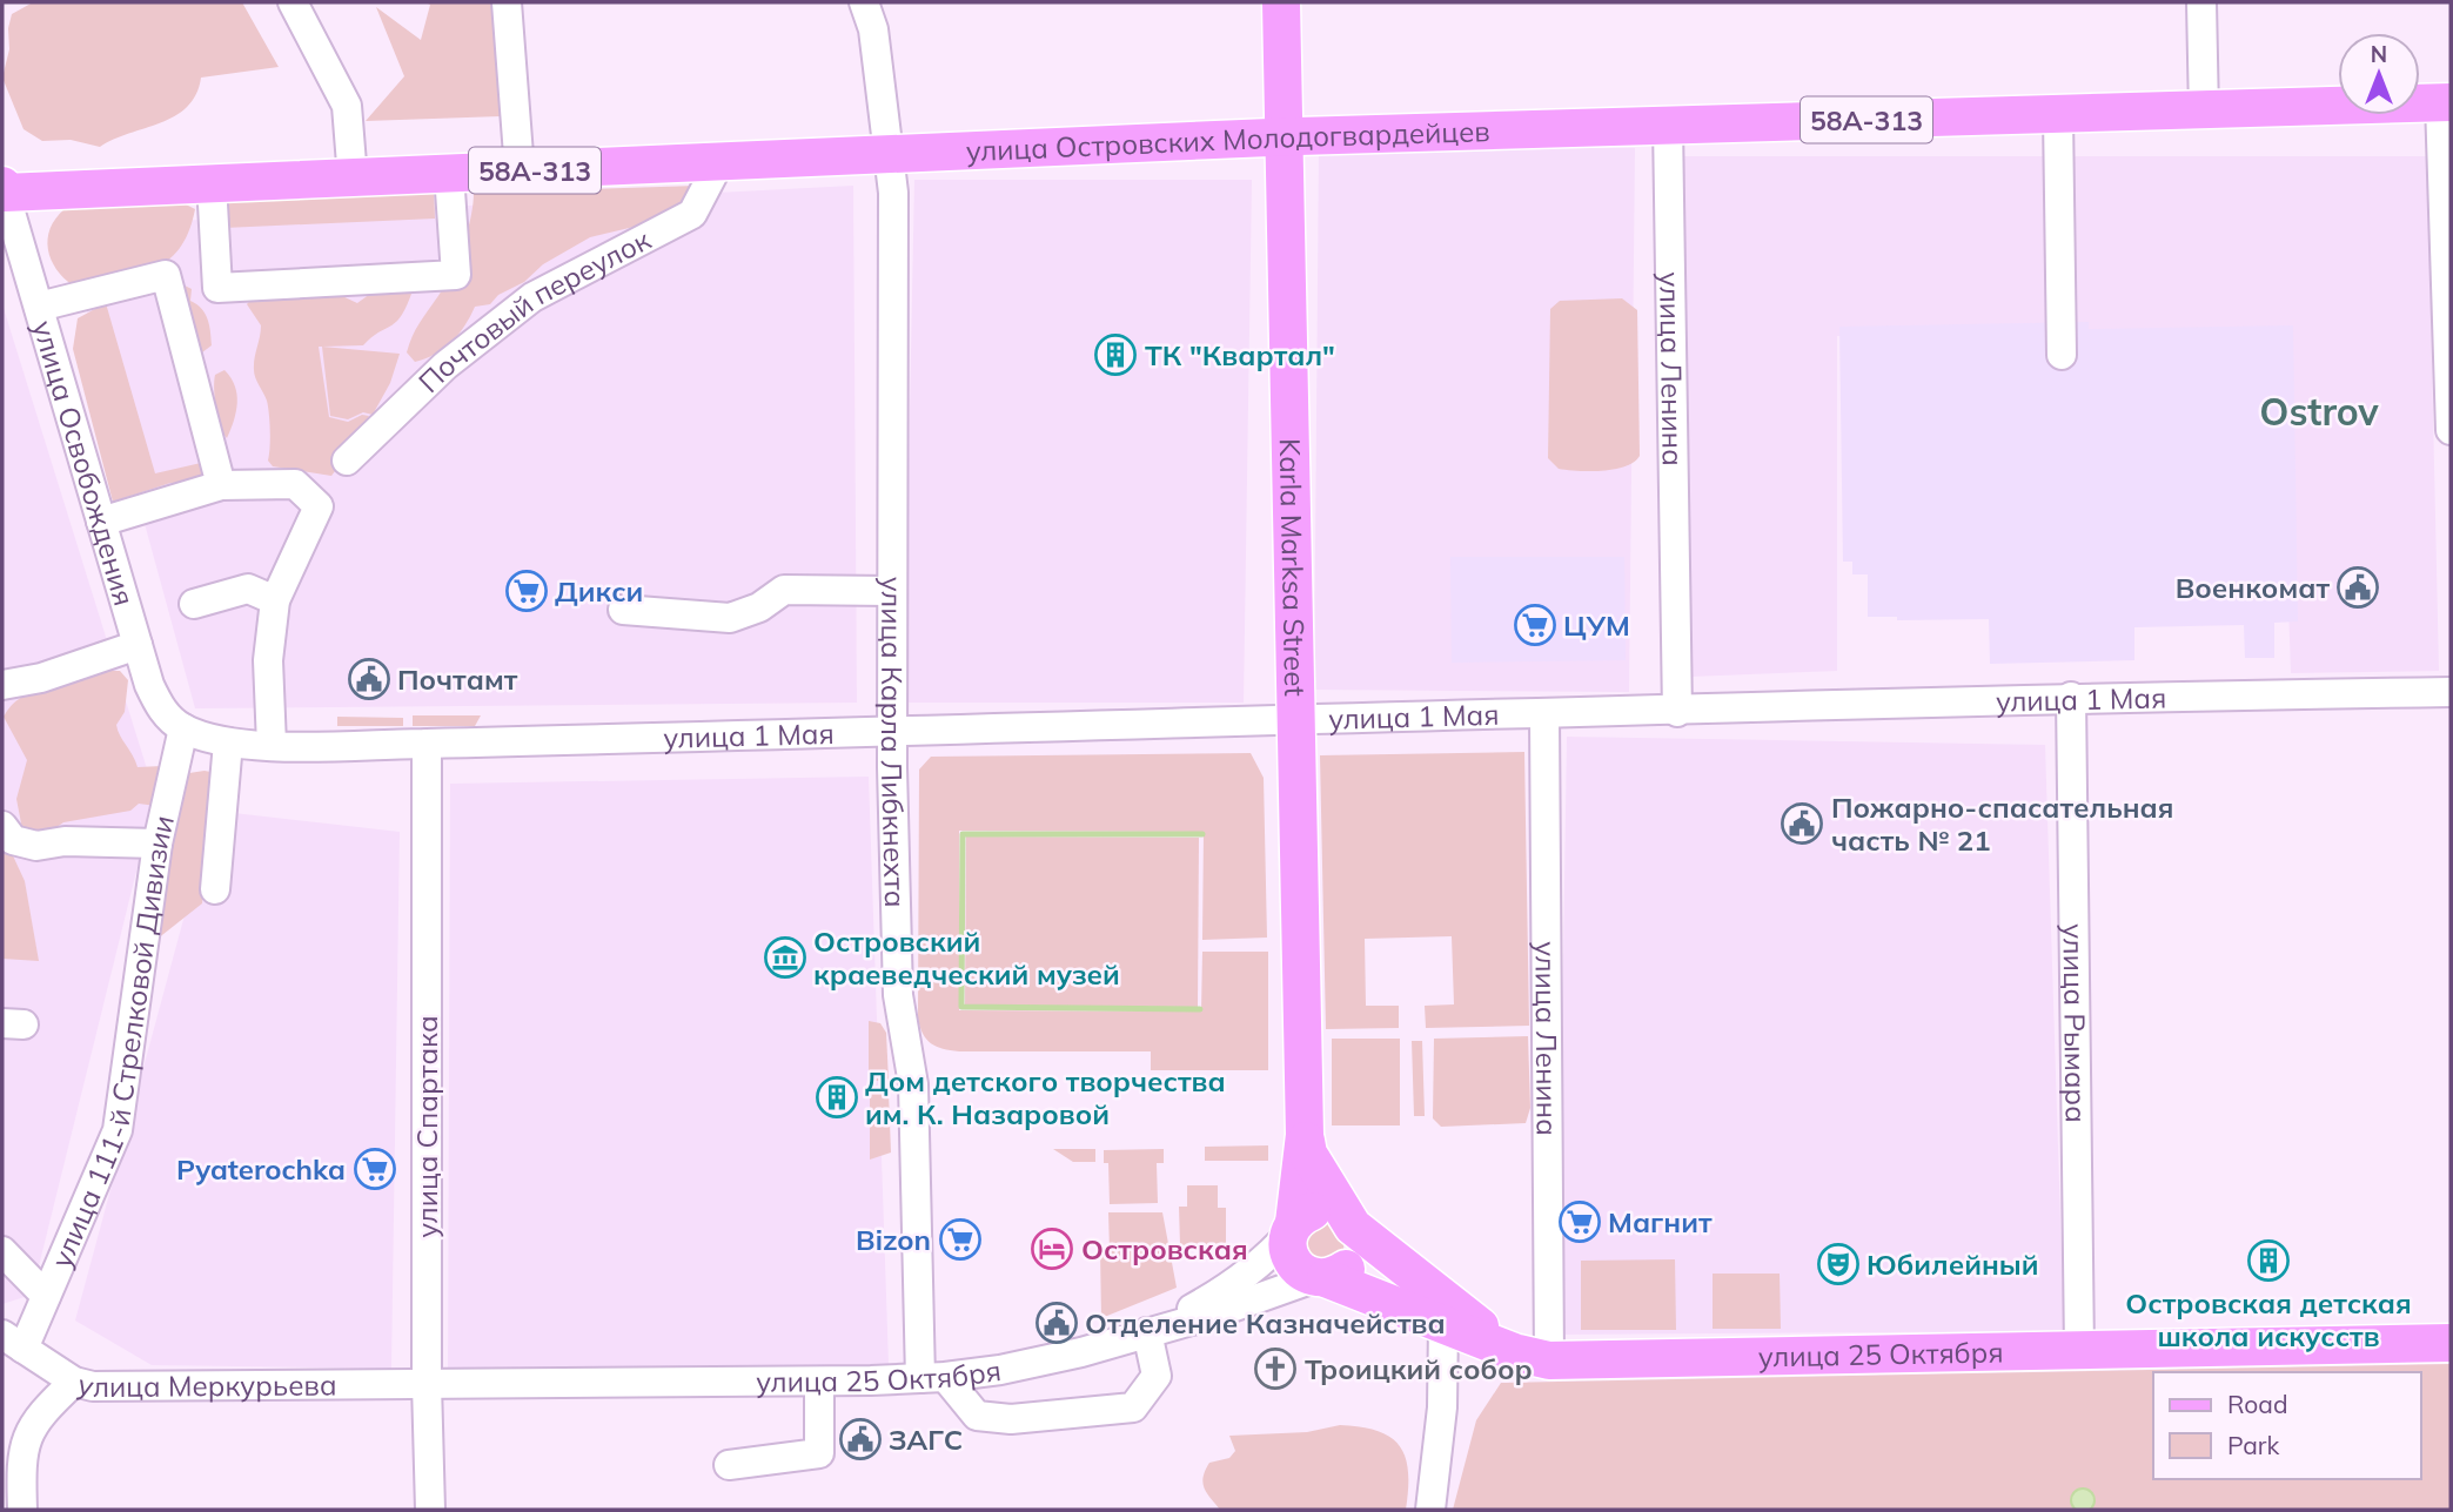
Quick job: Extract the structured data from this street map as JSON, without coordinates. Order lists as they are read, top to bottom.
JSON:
{
  "streets": {
    "main road": [
      "58А-313",
      "улица Островских Молодогвардейцев",
      "Karla Marksa Street",
      "улица 25 Октября"
    ],
    "street": [
      "Почтовый переулок",
      "улица Ленина",
      "улица Освобождения",
      "улица 1 Мая",
      "улица Карла Либкнехта",
      "улица Рымара",
      "улица 111-й Стрелковой Дивизии",
      "улица Спартака",
      "улица Меркурьева"
    ]
  },
  "crossings": [
    ["улица Островских Молодогвардейцев", "Почтовый переулок"],
    ["улица Островских Молодогвардейцев", "улица Ленина"],
    ["улица Островских Молодогвардейцев", "улица Освобождения"],
    ["улица Островских Молодогвардейцев", "Karla Marksa Street"],
    ["улица Островских Молодогвардейцев", "улица Карла Либкнехта"],
    ["улица Ленина", "улица 1 Мая"],
    ["улица Ленина", "улица 25 Октября"],
    ["улица Освобождения", "улица 1 Мая"],
    ["улица Освобождения", "улица 111-й Стрелковой Дивизии"],
    ["Karla Marksa Street", "улица 1 Мая"],
    ["улица 1 Мая", "улица Карла Либкнехта"],
    ["улица 1 Мая", "улица Рымара"],
    ["улица 1 Мая", "улица 111-й Стрелковой Дивизии"],
    ["улица 1 Мая", "улица Спартака"],
    ["улица Карла Либкнехта", "улица 25 Октября"],
    ["улица Рымара", "улица 25 Октября"],
    ["улица 111-й Стрелковой Дивизии", "улица Меркурьева"],
    ["улица Спартака", "улица 25 Октября"],
    ["улица Спартака", "улица Меркурьева"],
    ["улица 25 Октября", "улица Меркурьева"]
  ],
  "districts": ["Ostrov"],
  "places": {
    "building": ["ТК \"Квартал\"", "Дом детского творчества им. К. Назаровой", "Островская детская школа искусств"],
    "public building": [
      "Военкомат",
      "Почтамт",
      "Пожарно-спасательная часть № 21",
      "Отделение Казначейства",
      "ЗАГС"
    ],
    "supermarket": [
      "Дикси",
      "ЦУМ",
      "Pyaterochka",
      "Магнит",
      "Bizon"
    ],
    "museum": ["Островский краеведческий музей"],
    "hotel": ["Островская"],
    "theatre": ["Юбилейный"],
    "church": ["Троицкий собор"]
  },
  "legend": ["Road", "Park"],
  "north": "top"
}
